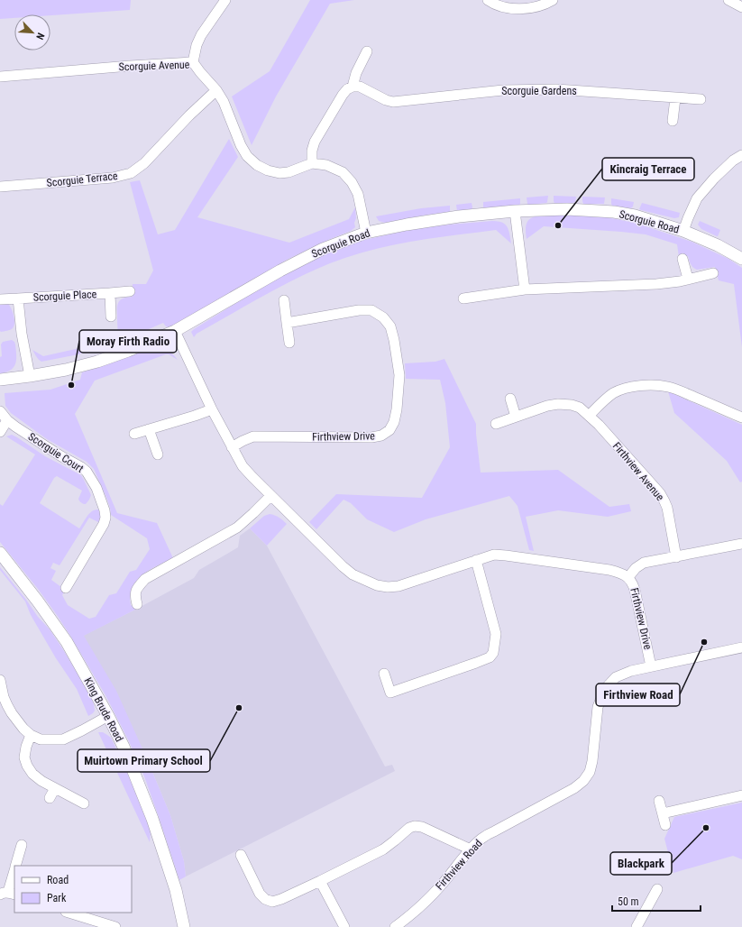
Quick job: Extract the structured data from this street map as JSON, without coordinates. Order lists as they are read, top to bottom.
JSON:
{
  "streets": {
    "street": [
      "Scorguie Avenue",
      "Scorguie Gardens",
      "Scorguie Terrace",
      "Scorguie Road",
      "Scorguie Place",
      "Firthview Drive",
      "Scorguie Court",
      "Firthview Avenue",
      "King Brude Road",
      "Firthview Road"
    ]
  },
  "crossings": [
    ["Scorguie Avenue", "Scorguie Terrace"],
    ["Scorguie Avenue", "Scorguie Road"],
    ["Scorguie Road", "Scorguie Place"],
    ["Scorguie Road", "Firthview Drive"],
    ["Firthview Drive", "Firthview Road"]
  ],
  "places": [
    "Kincraig Terrace",
    "Moray Firth Radio",
    "Firthview Road",
    "Muirtown Primary School",
    "Blackpark"
  ],
  "legend": ["Road", "Park"],
  "scale_bar": "50 m",
  "north": "bottom right"
}
